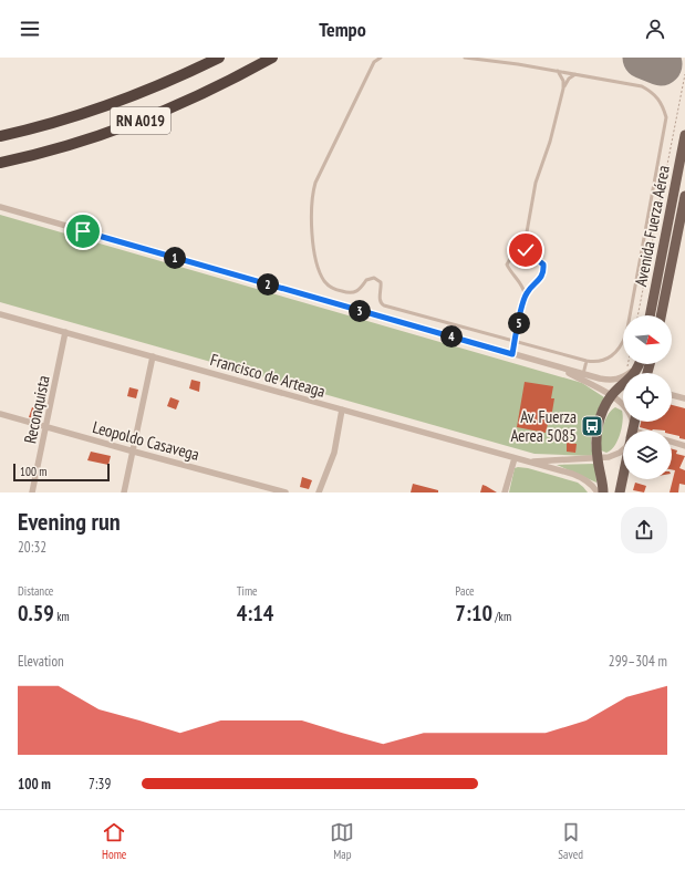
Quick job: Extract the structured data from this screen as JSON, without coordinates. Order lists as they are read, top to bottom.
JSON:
{
  "streets": {
    "highway": ["RN A019"],
    "main road": ["Avenida Fuerza Aérea"],
    "street": ["Francisco de Arteaga", "Reconquista", "Leopoldo Casavega"]
  },
  "crossings": [
    ["Francisco de Arteaga", "Reconquista"],
    ["Reconquista", "Leopoldo Casavega"]
  ],
  "places": {
    "bus stop": ["Av. Fuerza Aerea 5085"]
  },
  "scale_bar": "100 m",
  "north": "right",
  "page": {
    "header": "Tempo",
    "pins": [
      "1",
      "2",
      "3",
      "5",
      "4"
    ],
    "scale": "100 m",
    "heading": ["Evening run", "20:32"],
    "stats": [
      ["Distance", "0.59 km"],
      ["Time", "4:14"],
      ["Pace", "7:10 /km"]
    ],
    "chart": ["Elevation", "299–304 m"],
    "list": [
      {
        "name": "100 m",
        "note": "7:39"
      }
    ],
    "tabs": ["Home", "Map", "Saved"]
  }
}
